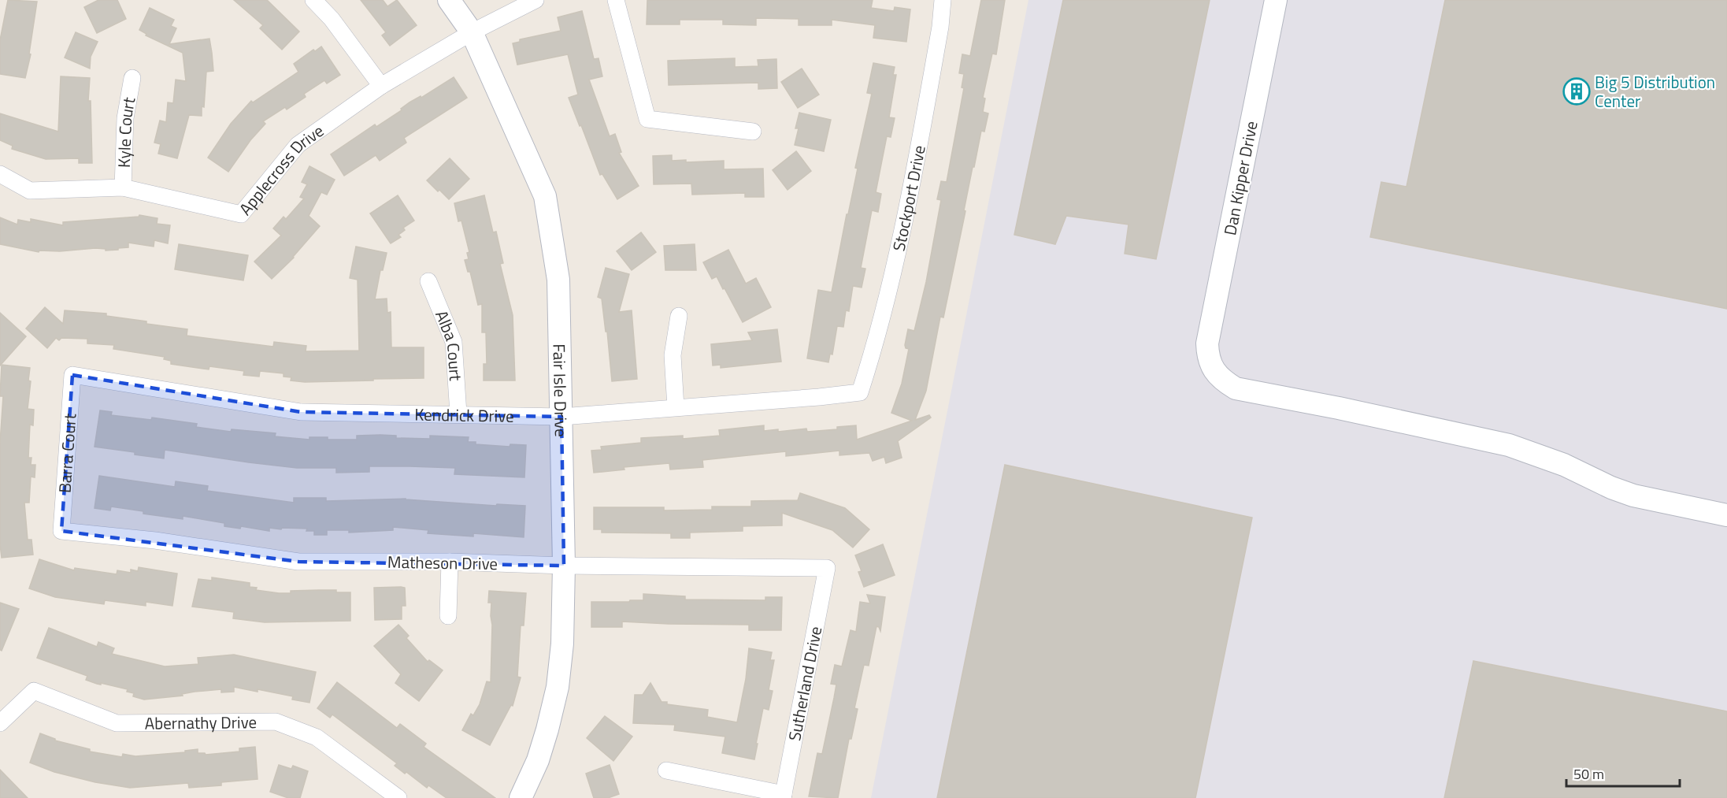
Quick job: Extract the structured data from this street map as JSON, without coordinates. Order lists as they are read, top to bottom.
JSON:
{
  "streets": {
    "street": [
      "Kyle Court",
      "Applecross Drive",
      "Dan Kipper Drive",
      "Stockport Drive",
      "Alba Court",
      "Fair Isle Drive",
      "Kendrick Drive",
      "Barra Court",
      "Matheson Drive",
      "Sutherland Drive",
      "Abernathy Drive"
    ]
  },
  "crossings": [
    ["Kyle Court", "Applecross Drive"],
    ["Applecross Drive", "Fair Isle Drive"],
    ["Stockport Drive", "Kendrick Drive"],
    ["Alba Court", "Kendrick Drive"],
    ["Fair Isle Drive", "Kendrick Drive"],
    ["Fair Isle Drive", "Matheson Drive"],
    ["Kendrick Drive", "Barra Court"],
    ["Barra Court", "Matheson Drive"],
    ["Matheson Drive", "Sutherland Drive"]
  ],
  "places": {
    "building": ["Big 5 Distribution Center"]
  },
  "scale_bar": "50 m"
}
